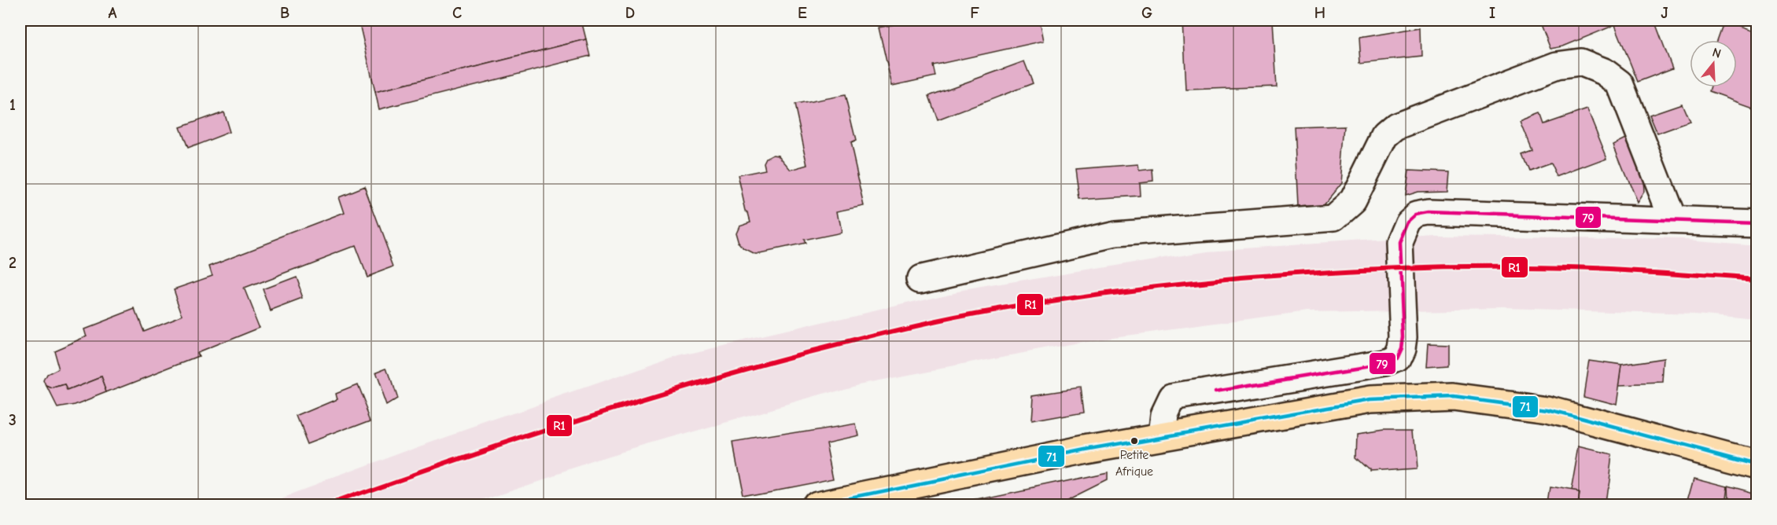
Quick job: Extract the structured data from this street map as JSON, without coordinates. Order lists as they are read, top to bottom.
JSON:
{
  "places": ["Petite Afrique"],
  "lines": ["transit line 79", "transit line R1", "transit line 71"],
  "north": "top",
  "grid": {
    "columns": [
      "A",
      "B",
      "C",
      "D",
      "E",
      "F",
      "G",
      "H",
      "I",
      "J"
    ],
    "rows": ["1", "2", "3"]
  }
}
